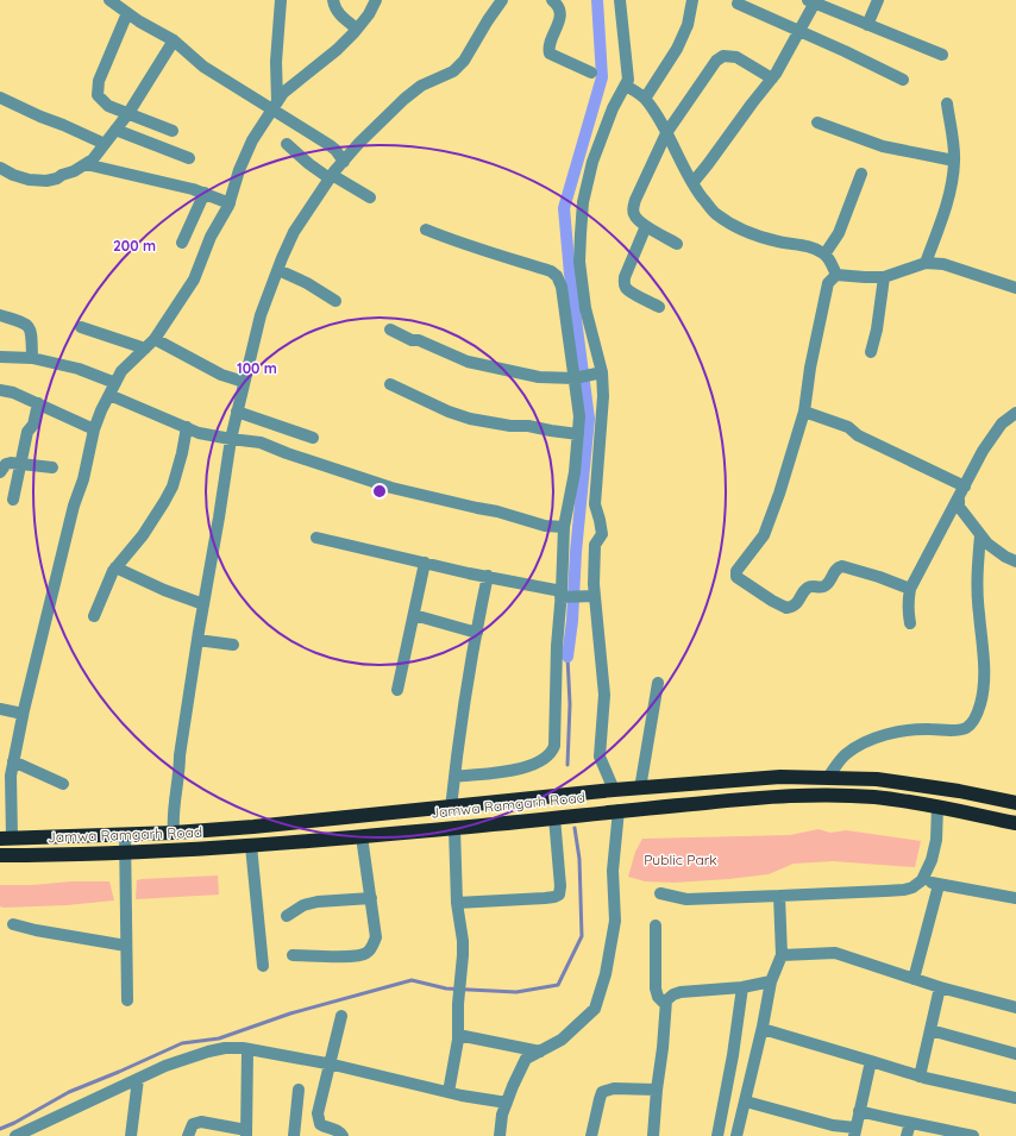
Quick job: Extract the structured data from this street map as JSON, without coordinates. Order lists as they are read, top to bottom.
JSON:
{
  "streets": {
    "highway": ["Jamwa Ramgarh Road"]
  },
  "parks": ["Public Park"],
  "rings": ["200 m", "100 m"]
}
